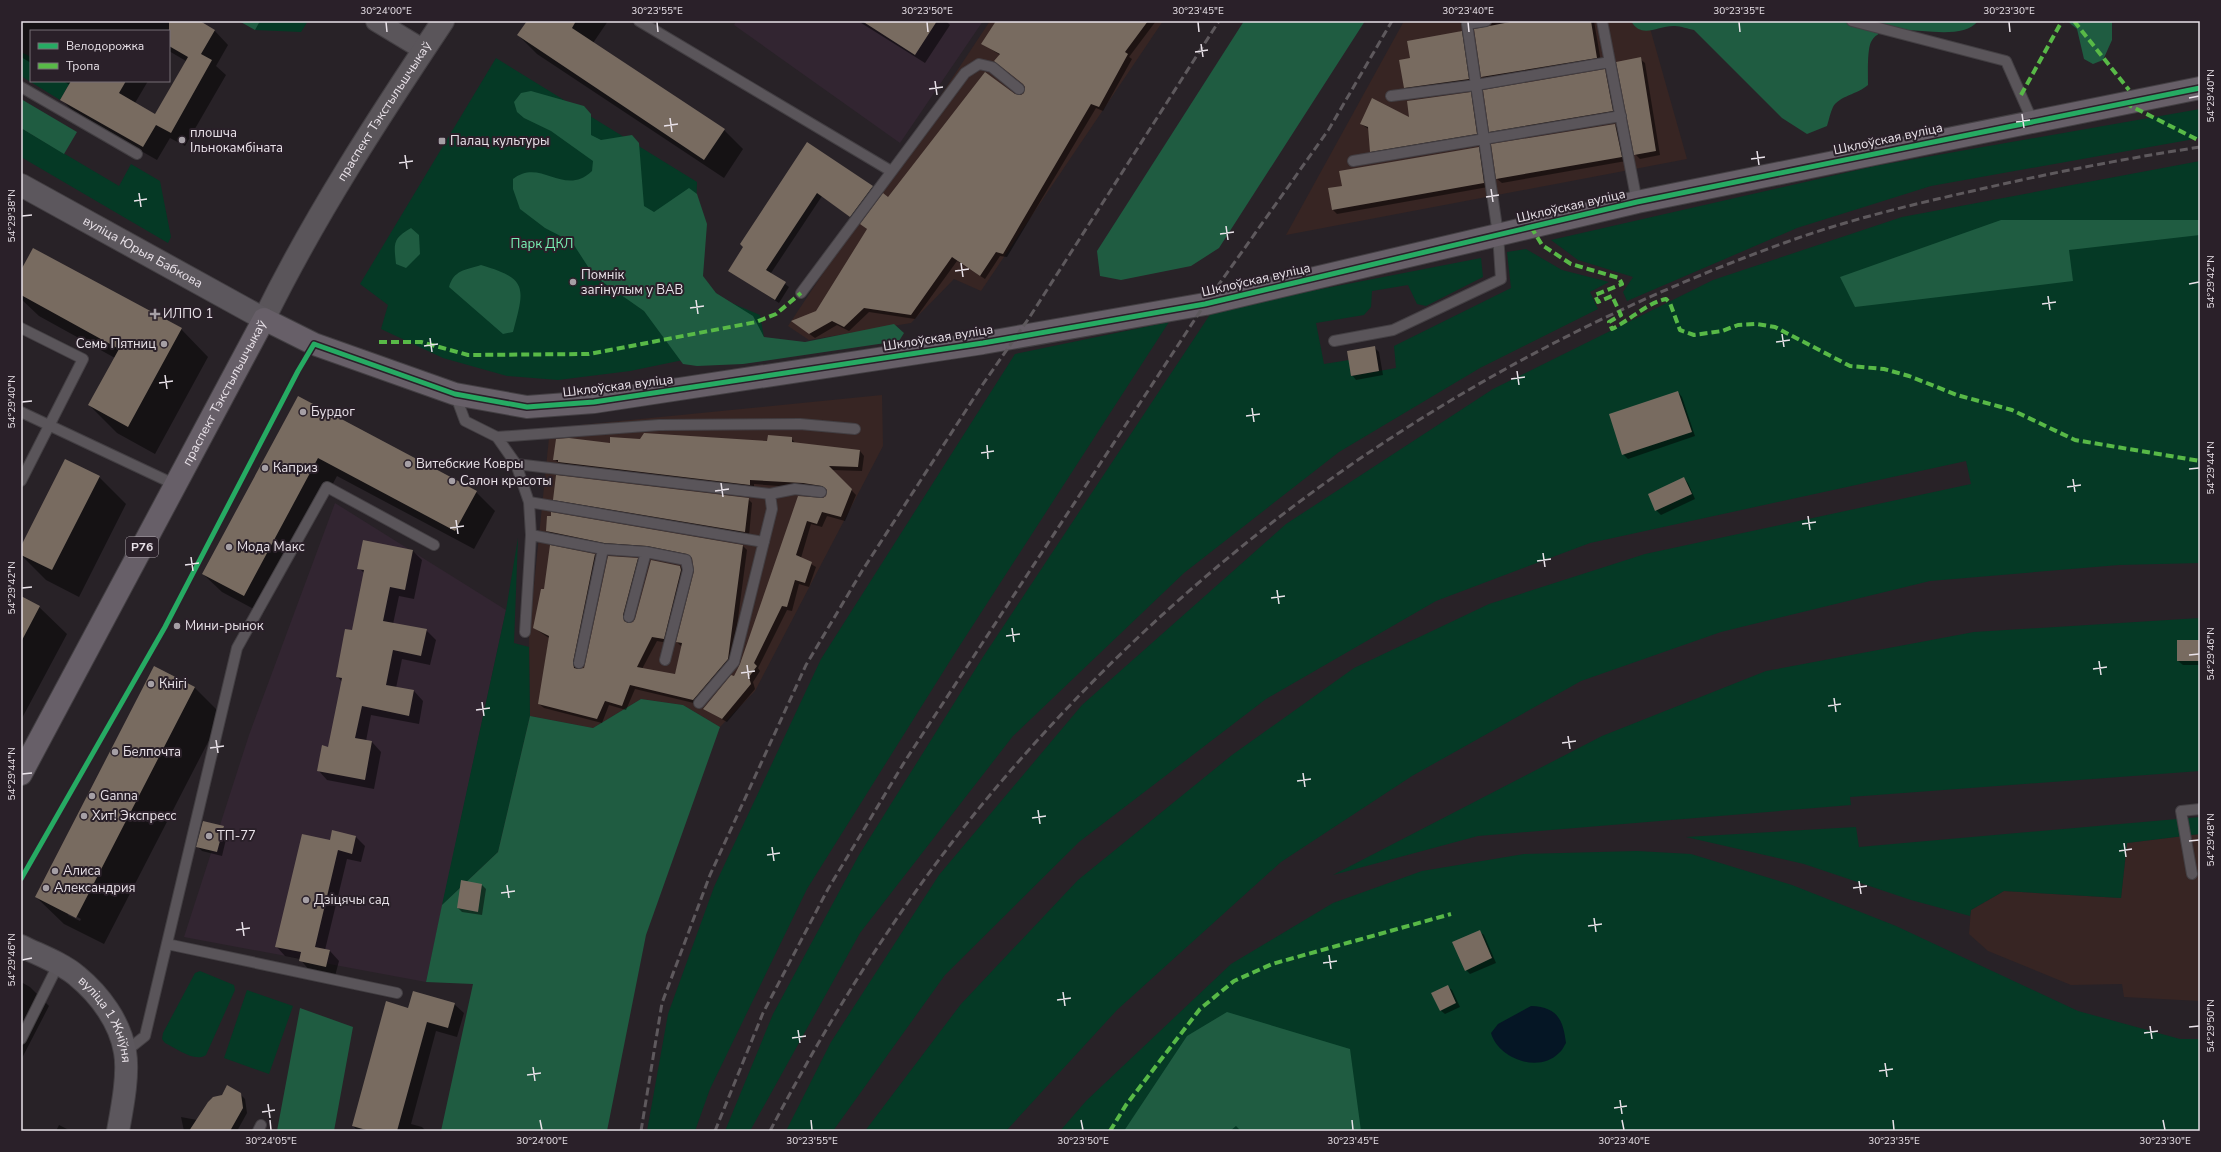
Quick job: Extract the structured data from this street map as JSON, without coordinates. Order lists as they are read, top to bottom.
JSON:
{
  "streets": {
    "main road": [
      "праспект Тэкстыльшчыкаў",
      "Шклоўская вуліца",
      "вуліца Юрыя Бабкова",
      "Р76",
      "вуліца 1 Жніўня"
    ]
  },
  "crossings": [
    ["праспект Тэкстыльшчыкаў", "Шклоўская вуліца"],
    ["праспект Тэкстыльшчыкаў", "вуліца Юрыя Бабкова"],
    ["Шклоўская вуліца", "вуліца Юрыя Бабкова"]
  ],
  "parks": ["Парк ДКЛ"],
  "places": {
    "other": [
      "плошча Ільнокамбіната",
      "Помнік загінулым у ВАВ",
      "Семь Пятниц",
      "Бурдог",
      "Витебские Ковры",
      "Каприз",
      "Салон красоты",
      "Мода Макс",
      "Мини-рынок",
      "Кнігі",
      "Белпочта",
      "Ganna",
      "Хит! Экспресс",
      "ТП-77",
      "Алиса",
      "Александрия",
      "Дзіцячы сад"
    ],
    "transit": ["Палац культуры"],
    "health": ["ИЛПО 1"]
  },
  "legend": ["Велодорожка", "Тропа"],
  "coordinates": [
    "30°24'00\"E",
    "30°23'55\"E",
    "30°23'50\"E",
    "30°23'45\"E",
    "30°23'40\"E",
    "30°23'35\"E",
    "30°23'30\"E",
    "54°29'40\"N",
    "54°29'38\"N",
    "54°29'42\"N",
    "54°29'44\"N",
    "54°29'46\"N",
    "54°29'48\"N",
    "54°29'50\"N",
    "30°24'05\"E"
  ]
}
